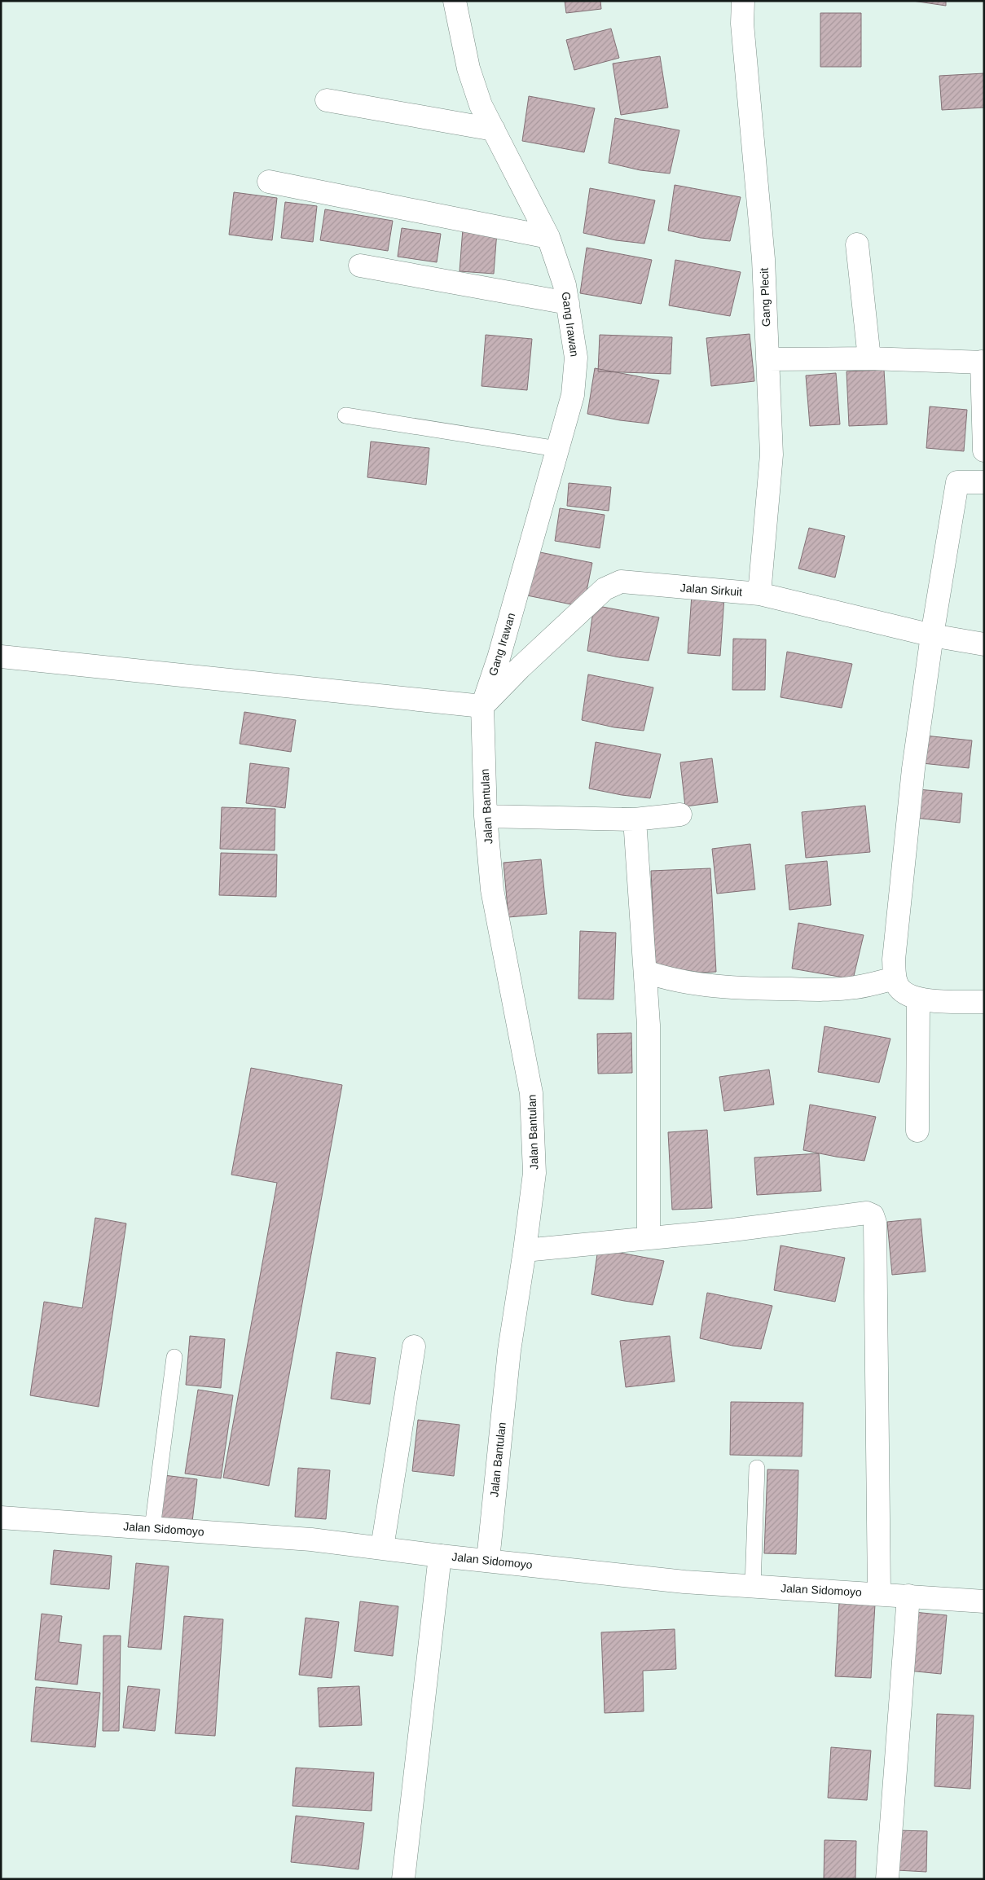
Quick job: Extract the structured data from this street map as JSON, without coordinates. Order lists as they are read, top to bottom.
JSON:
{
  "streets": {
    "street": [
      "Gang Plecit",
      "Gang Irawan",
      "Jalan Sirkuit",
      "Jalan Bantulan",
      "Jalan Sidomoyo"
    ]
  },
  "crossings": [
    ["Gang Plecit", "Jalan Sirkuit"],
    ["Gang Irawan", "Jalan Sirkuit"],
    ["Gang Irawan", "Jalan Bantulan"],
    ["Jalan Sirkuit", "Jalan Bantulan"],
    ["Jalan Bantulan", "Jalan Sidomoyo"]
  ]
}
